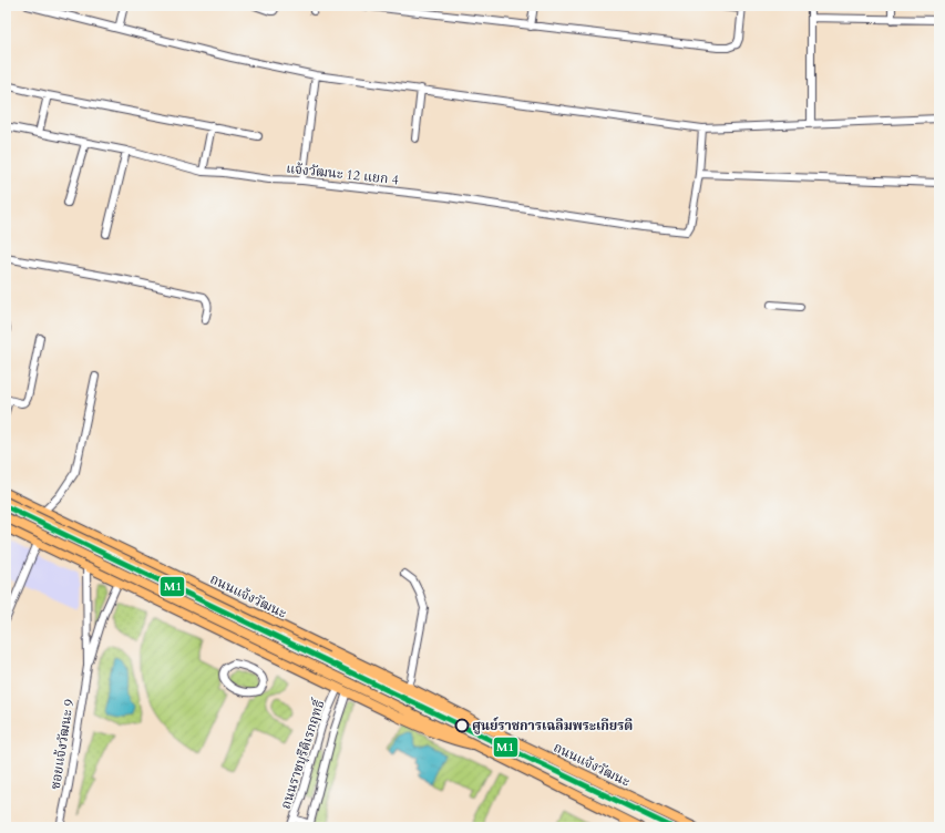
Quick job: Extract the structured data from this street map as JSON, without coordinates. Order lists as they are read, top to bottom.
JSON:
{
  "streets": {
    "main road": ["ถนนแจ้งวัฒนะ"],
    "street": ["แจ้งวัฒนะ 12 แยก 4", "ซอยแจ้งวัฒนะ 9", "ถนนราชบุรีดิเรกฤทธิ์"]
  },
  "places": ["ศูนย์ราชการเฉลิมพระเกียรติ"],
  "lines": ["transit line M1"]
}
